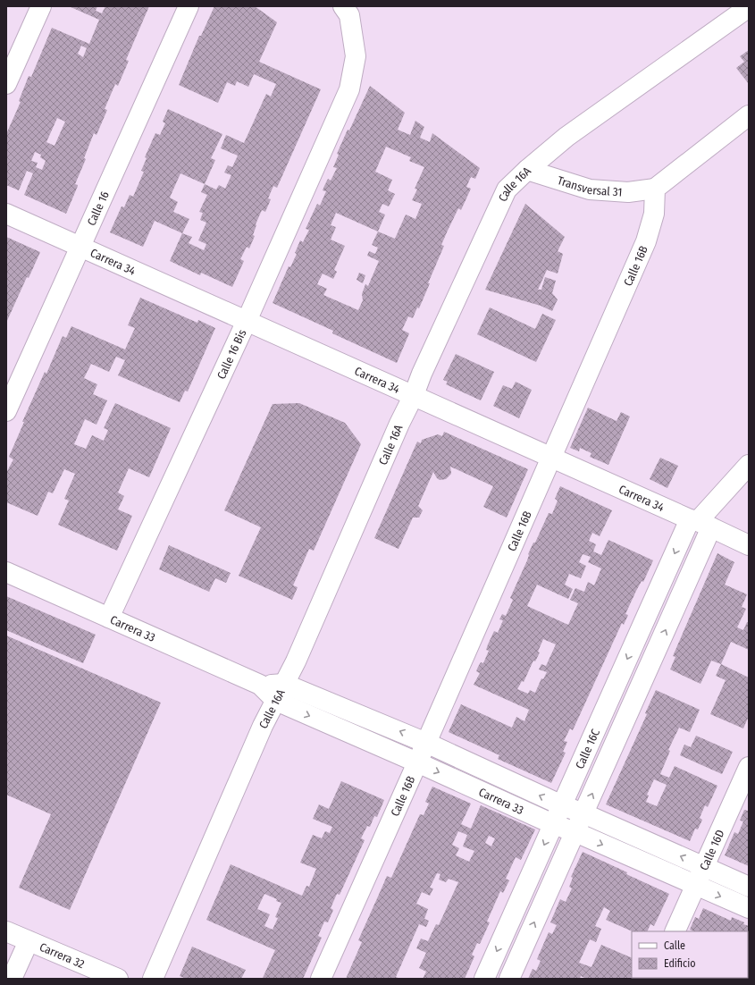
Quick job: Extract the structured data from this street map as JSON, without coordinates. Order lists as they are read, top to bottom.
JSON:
{
  "streets": {
    "street": [
      "Calle 16A",
      "Transversal 31",
      "Calle 16",
      "Carrera 34",
      "Calle 16B",
      "Calle 16 Bis",
      "Carrera 33",
      "Calle 16C",
      "Calle 16D",
      "Carrera 32"
    ]
  },
  "crossings": [
    ["Calle 16A", "Transversal 31"],
    ["Calle 16A", "Carrera 34"],
    ["Calle 16A", "Carrera 33"],
    ["Transversal 31", "Calle 16B"],
    ["Calle 16", "Carrera 34"],
    ["Carrera 34", "Calle 16B"],
    ["Carrera 34", "Calle 16 Bis"],
    ["Carrera 34", "Calle 16C"],
    ["Calle 16B", "Carrera 33"],
    ["Calle 16 Bis", "Carrera 33"],
    ["Carrera 33", "Calle 16C"],
    ["Carrera 33", "Calle 16D"]
  ],
  "legend": ["Calle", "Edificio"]
}
